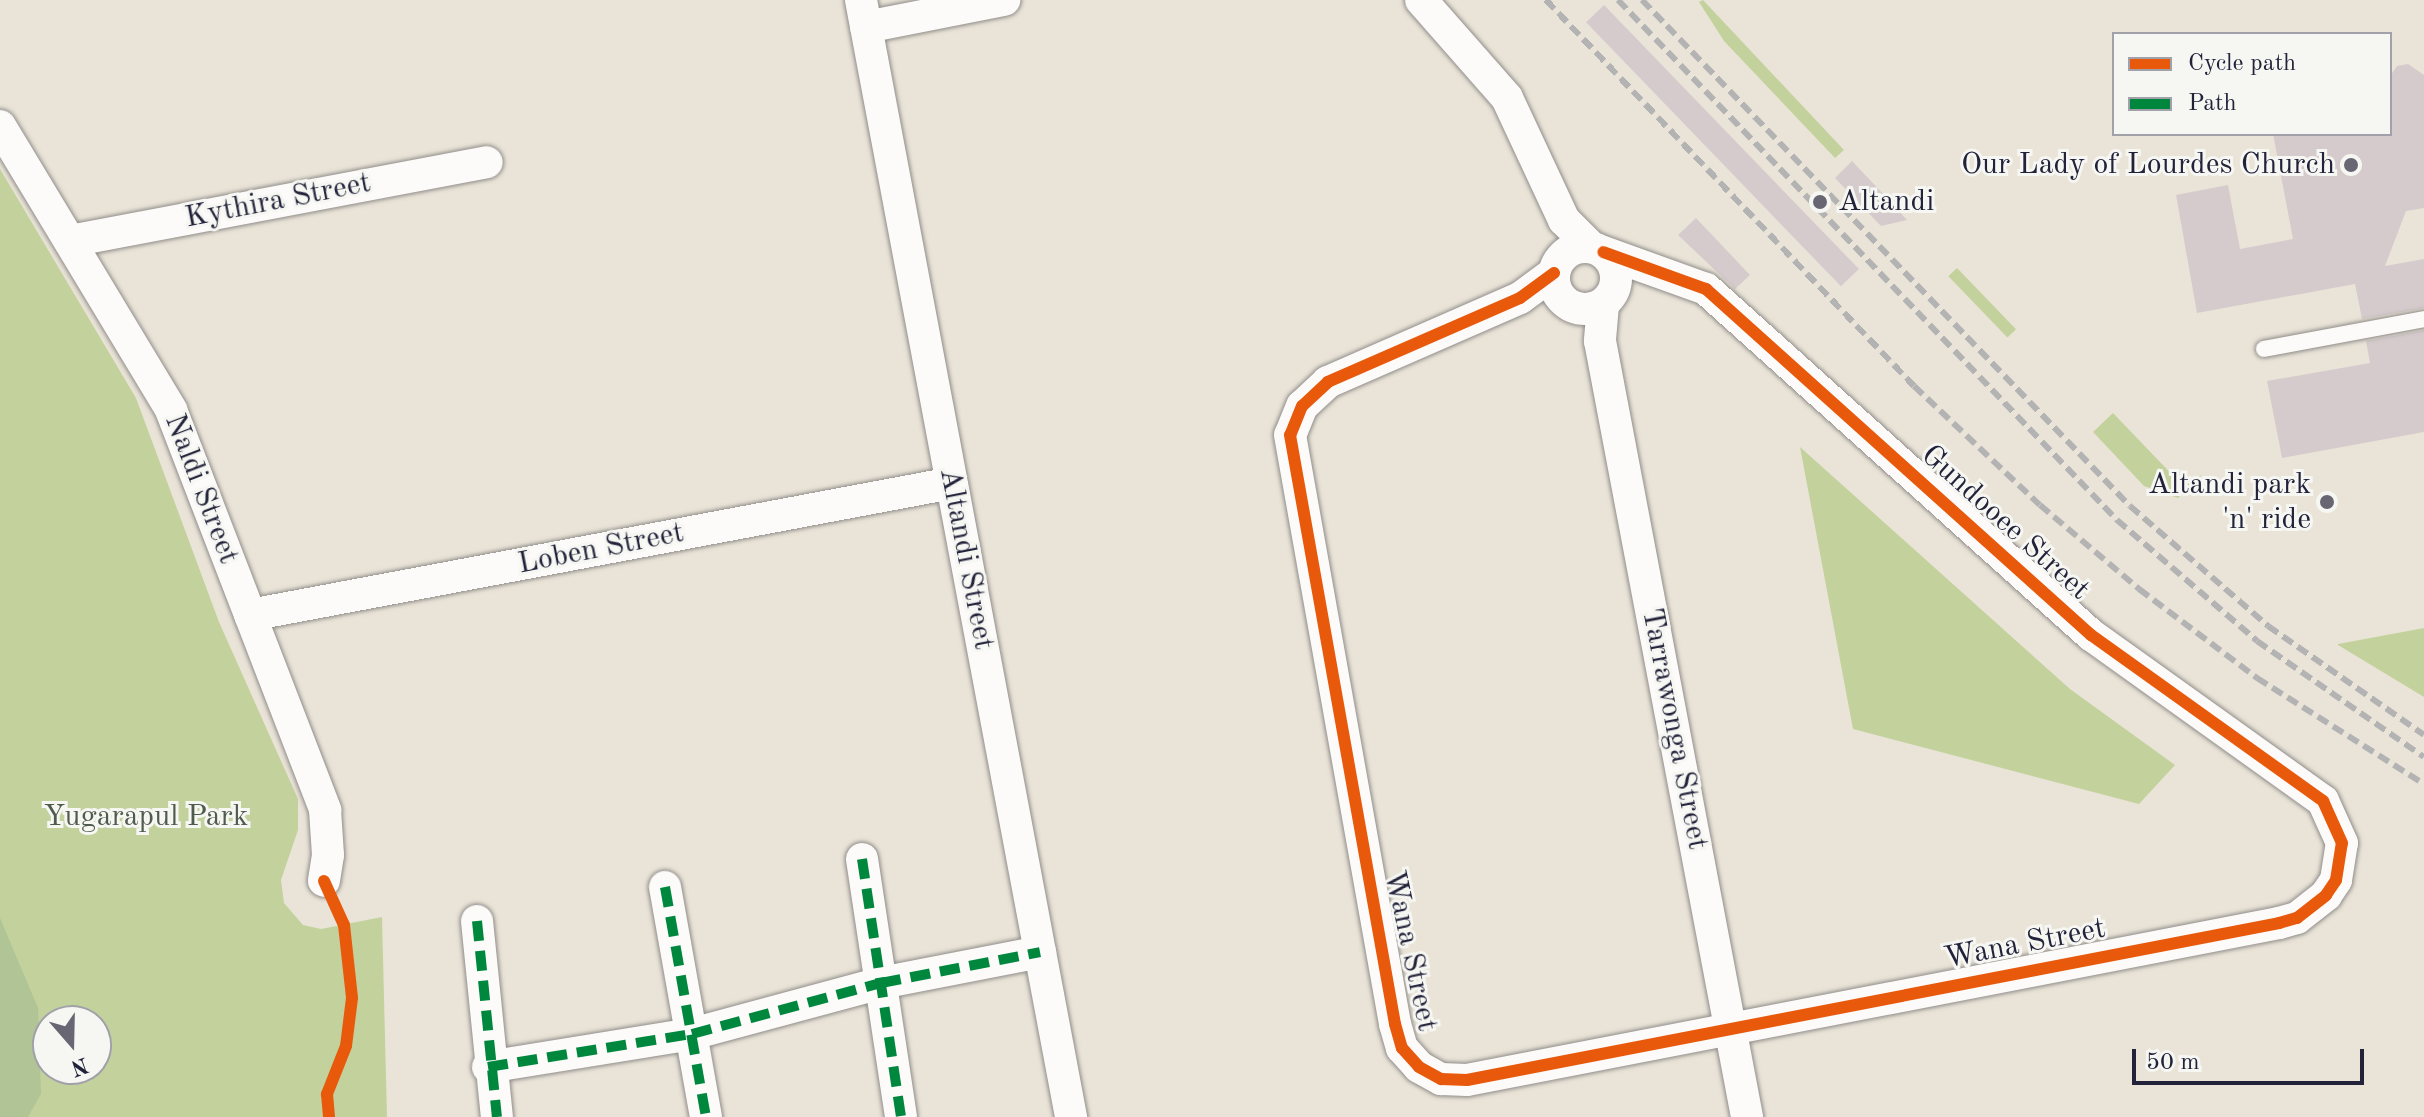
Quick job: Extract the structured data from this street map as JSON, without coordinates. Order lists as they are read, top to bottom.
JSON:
{
  "streets": {
    "street": [
      "Kythira Street",
      "Naldi Street",
      "Gundooee Street",
      "Loben Street",
      "Altandi Street",
      "Tarrawonga Street",
      "Wana Street"
    ]
  },
  "crossings": [
    ["Kythira Street", "Naldi Street"],
    ["Naldi Street", "Loben Street"],
    ["Gundooee Street", "Tarrawonga Street"],
    ["Gundooee Street", "Wana Street"],
    ["Loben Street", "Altandi Street"],
    ["Tarrawonga Street", "Wana Street"]
  ],
  "parks": ["Yugarapul Park"],
  "places": ["Our Lady of Lourdes Church", "Altandi", "Altandi park 'n' ride"],
  "legend": ["Cycle path", "Path"],
  "scale_bar": "50 m",
  "north": "bottom"
}
